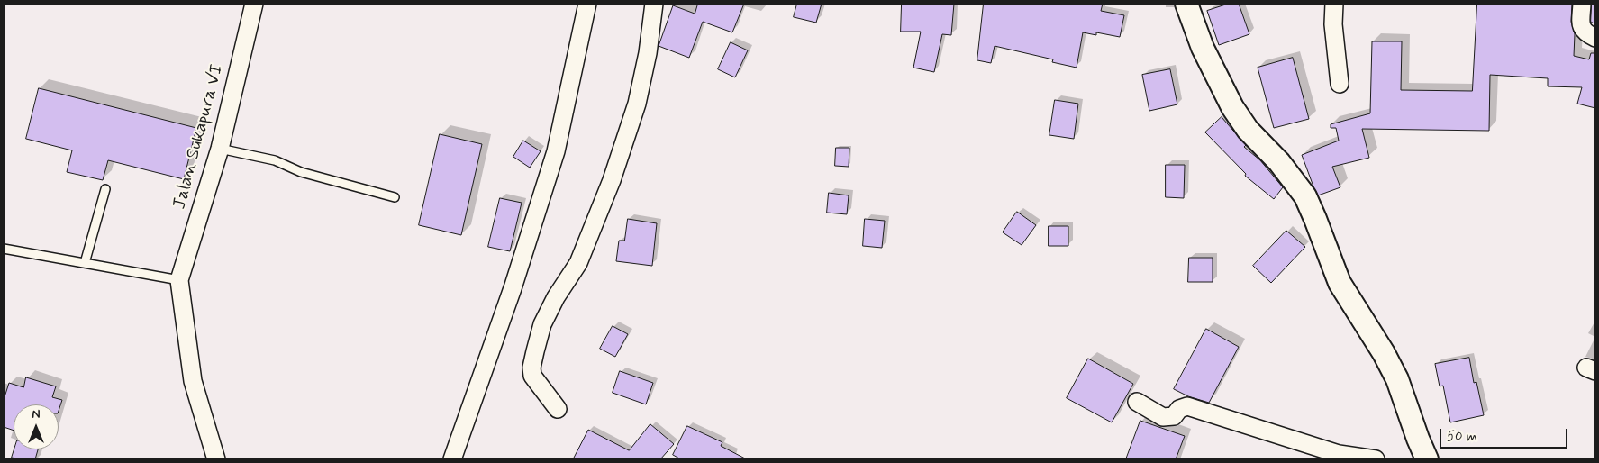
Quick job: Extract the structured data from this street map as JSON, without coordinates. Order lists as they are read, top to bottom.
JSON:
{
  "streets": {
    "street": ["Jalan Sukapura VI"]
  },
  "scale_bar": "50 m",
  "north": "top"
}
